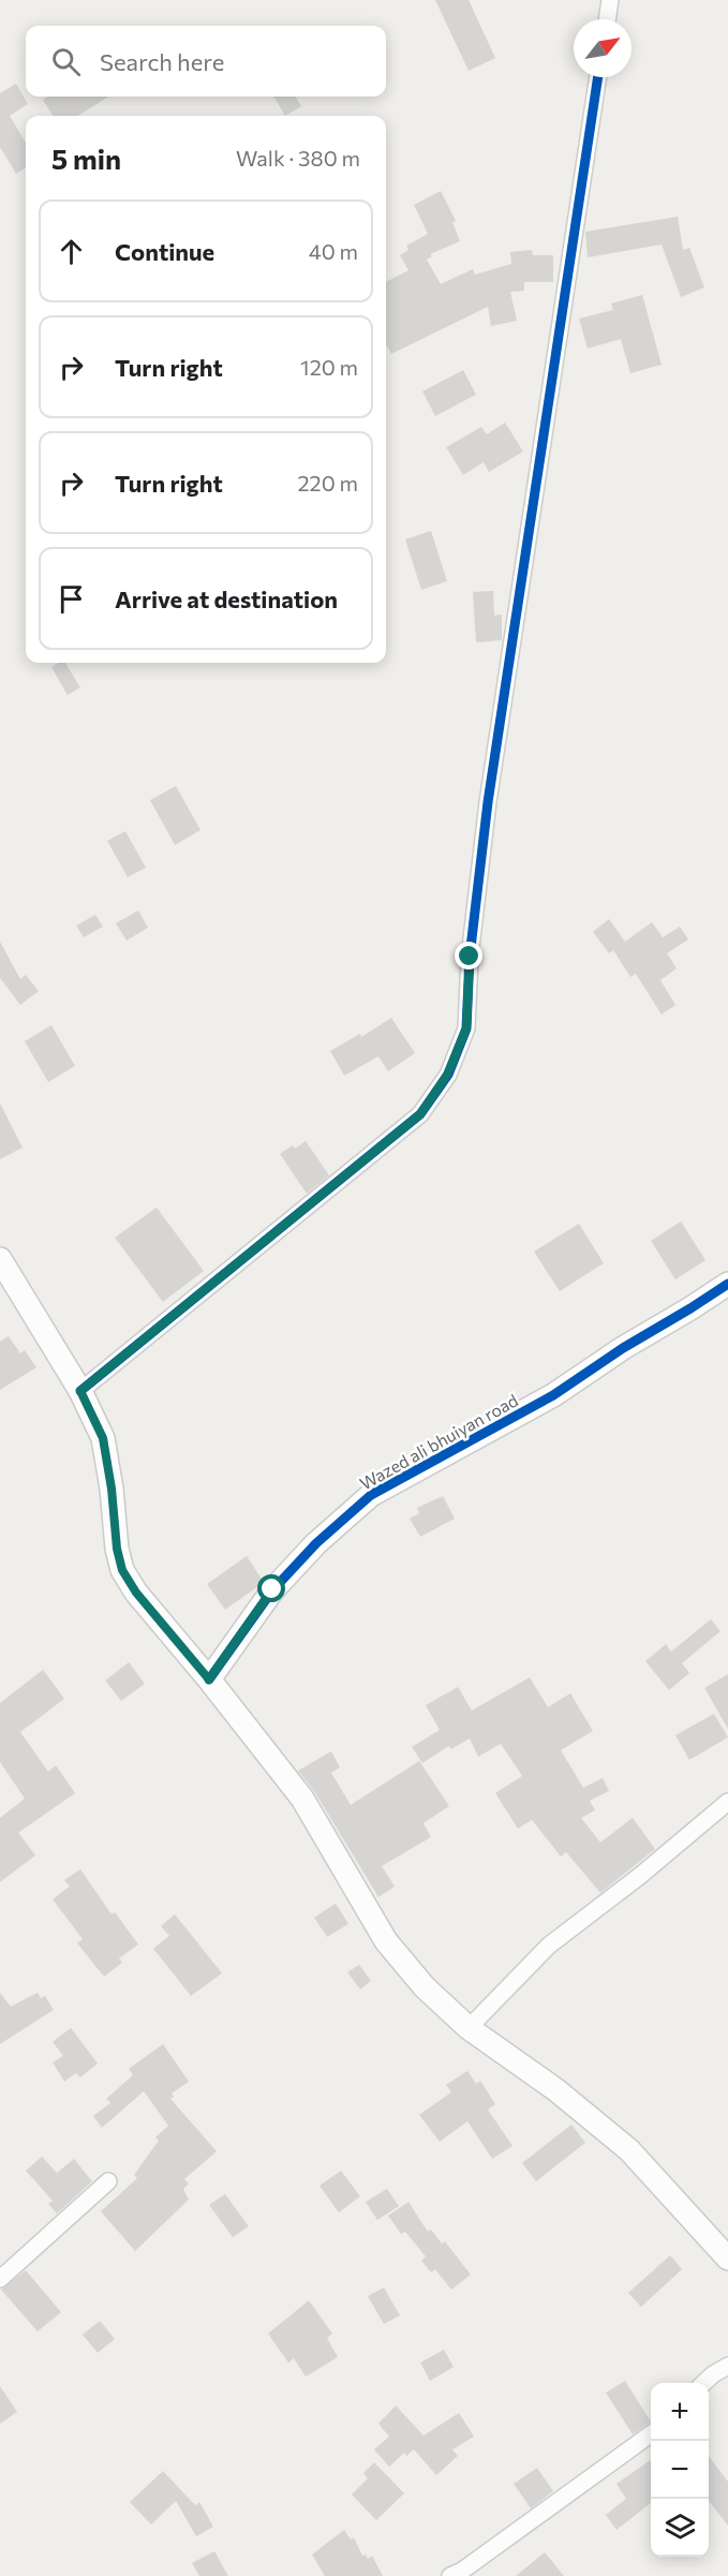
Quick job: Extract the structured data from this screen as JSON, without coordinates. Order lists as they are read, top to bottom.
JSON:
{
  "streets": {
    "main road": ["Wazed ali bhuiyan road"]
  },
  "north": "top right",
  "page": {
    "search": "Search here",
    "heading": ["5 min", "Walk · 380 m"],
    "list": [
      ["Continue", "40 m"],
      ["Turn right", "120 m"],
      ["Turn right", "220 m"],
      "Arrive at destination"
    ],
    "map_buttons": ["+", "−"]
  }
}
